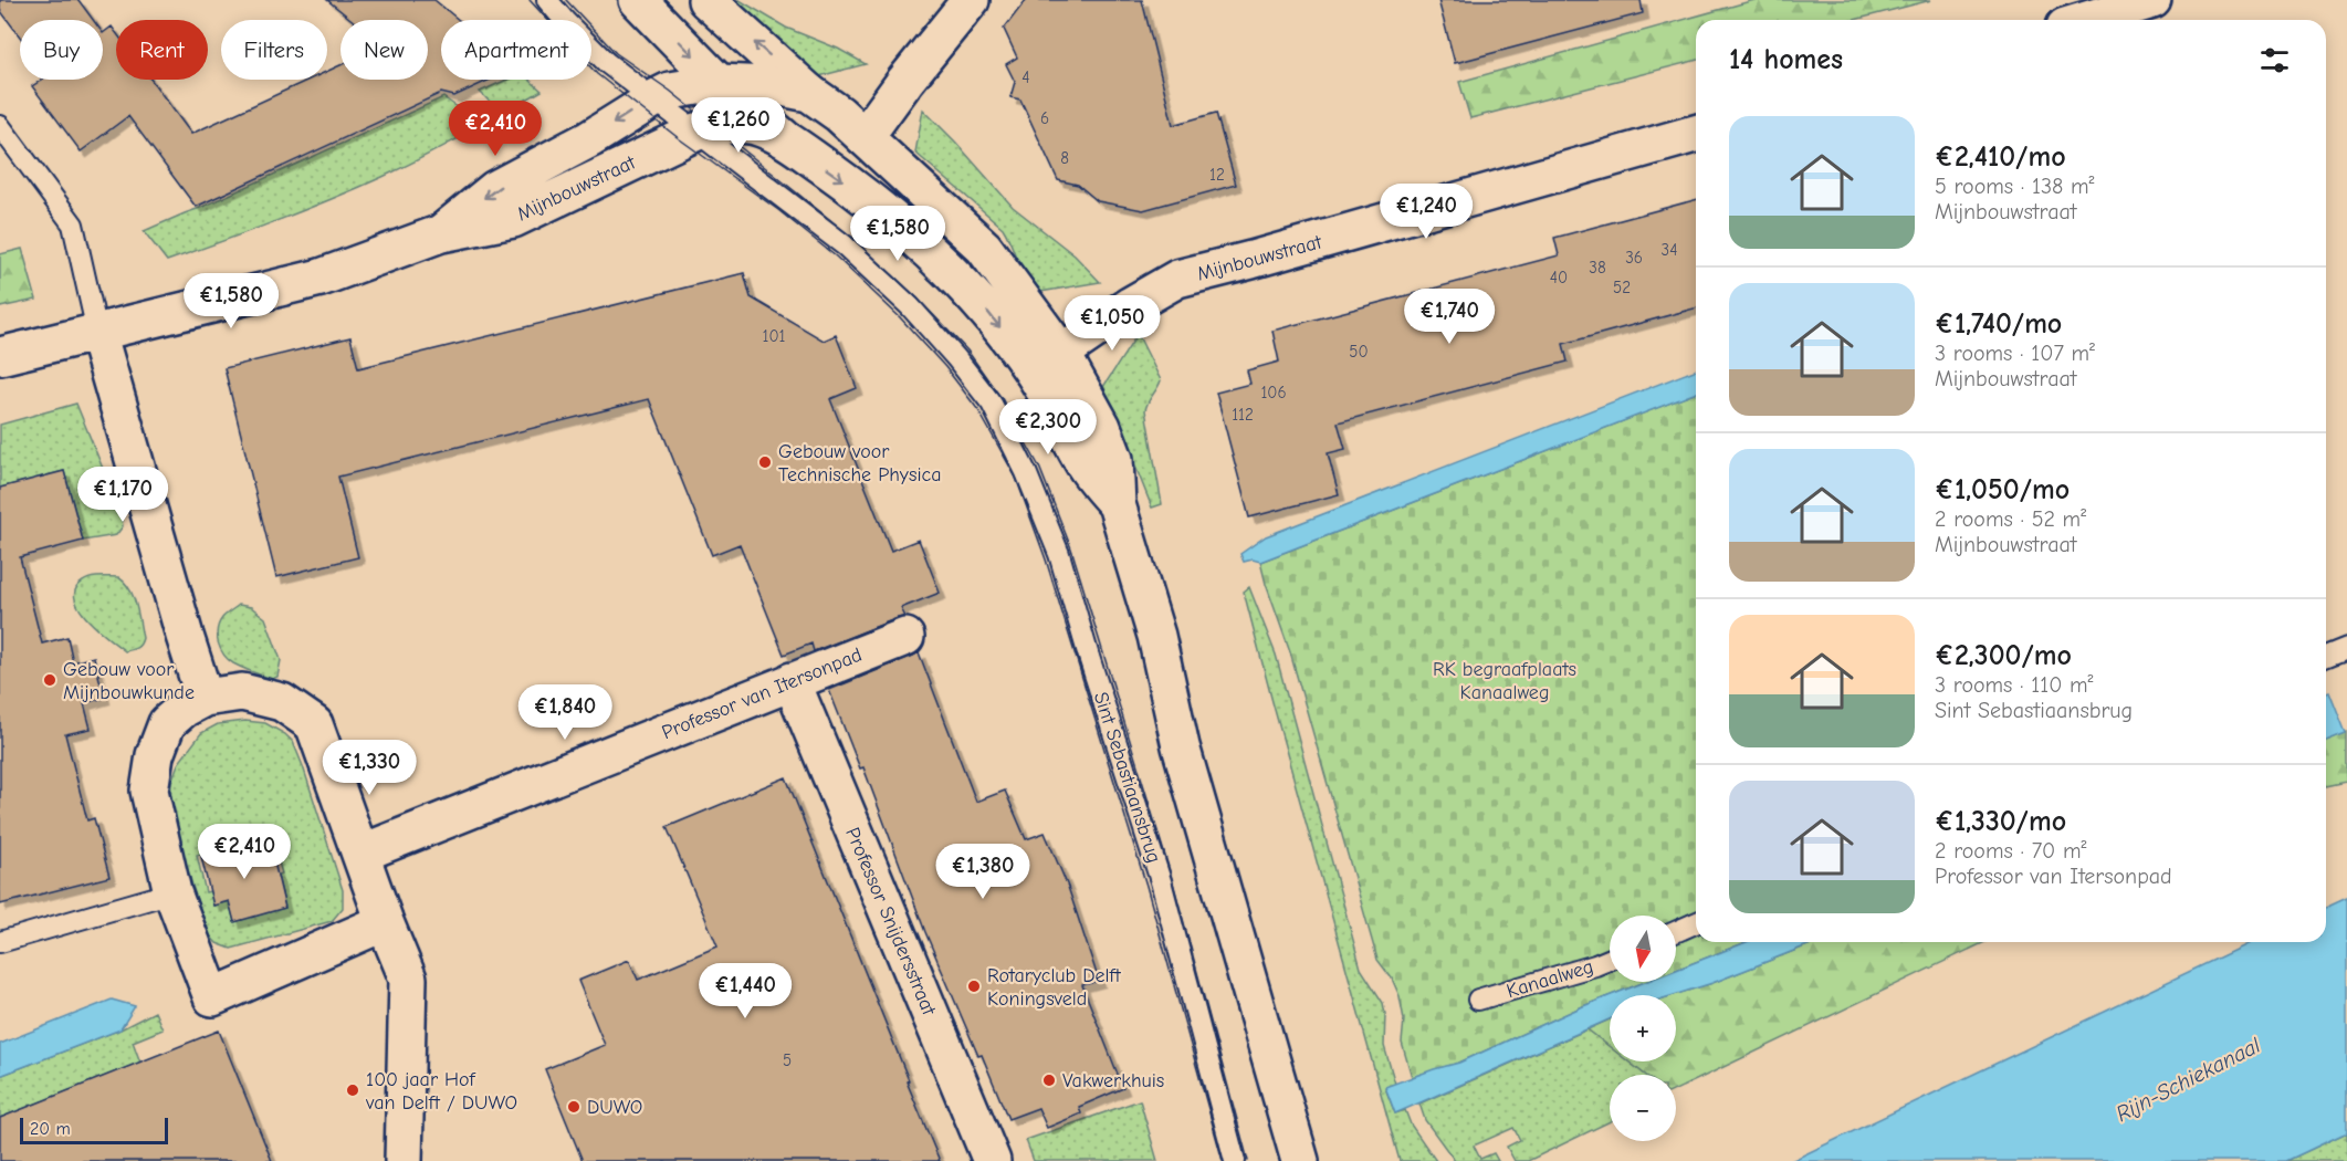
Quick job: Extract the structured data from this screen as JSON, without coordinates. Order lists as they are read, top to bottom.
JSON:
{
  "streets": {
    "street": ["Mijnbouwstraat", "Professor van Itersonpad", "Professor Snijdersstraat"],
    "lane": ["Sint Sebastiaansbrug", "Kanaalweg"]
  },
  "crossings": [
    ["Mijnbouwstraat", "Sint Sebastiaansbrug"],
    ["Professor van Itersonpad", "Professor Snijdersstraat"]
  ],
  "water": ["Rijn-Schiekanaal"],
  "parks": ["RK begraafplaats Kanaalweg"],
  "places": [
    "Gebouw voor Technische Physica",
    "Gebouw voor Mijnbouwkunde",
    "Rotaryclub Delft Koningsveld",
    "Vakwerkhuis",
    "100 jaar Hof van Delft / DUWO",
    "DUWO"
  ],
  "house_numbers": [
    "4",
    "6",
    "8",
    "12",
    "34",
    "36",
    "38",
    "40",
    "52",
    "101",
    "50",
    "106",
    "112",
    "5"
  ],
  "scale_bar": "20 m",
  "north": "bottom",
  "page": {
    "chip": [
      "Buy",
      "Rent",
      "Filters",
      "New",
      "Apartment"
    ],
    "heading": "14 homes",
    "price": [
      "€1,260",
      "€2,410",
      "€1,240",
      "€1,580",
      "€1,580",
      "€1,740",
      "€1,050",
      "€2,300",
      "€1,170",
      "€1,840",
      "€1,330",
      "€2,410",
      "€1,380",
      "€1,440"
    ],
    "list": [
      {
        "name": "€2,410/mo",
        "note": "5 rooms · 138 m² · Mijnbouwstraat"
      },
      {
        "name": "€1,740/mo",
        "note": "3 rooms · 107 m² · Mijnbouwstraat"
      },
      {
        "name": "€1,050/mo",
        "note": "2 rooms · 52 m² · Mijnbouwstraat"
      },
      {
        "name": "€2,300/mo",
        "note": "3 rooms · 110 m² · Sint Sebastiaansbrug"
      },
      {
        "name": "€1,330/mo",
        "note": "2 rooms · 70 m² · Professor van Itersonpad"
      }
    ],
    "map_buttons": ["+", "−"],
    "scale": "20 m"
  }
}
